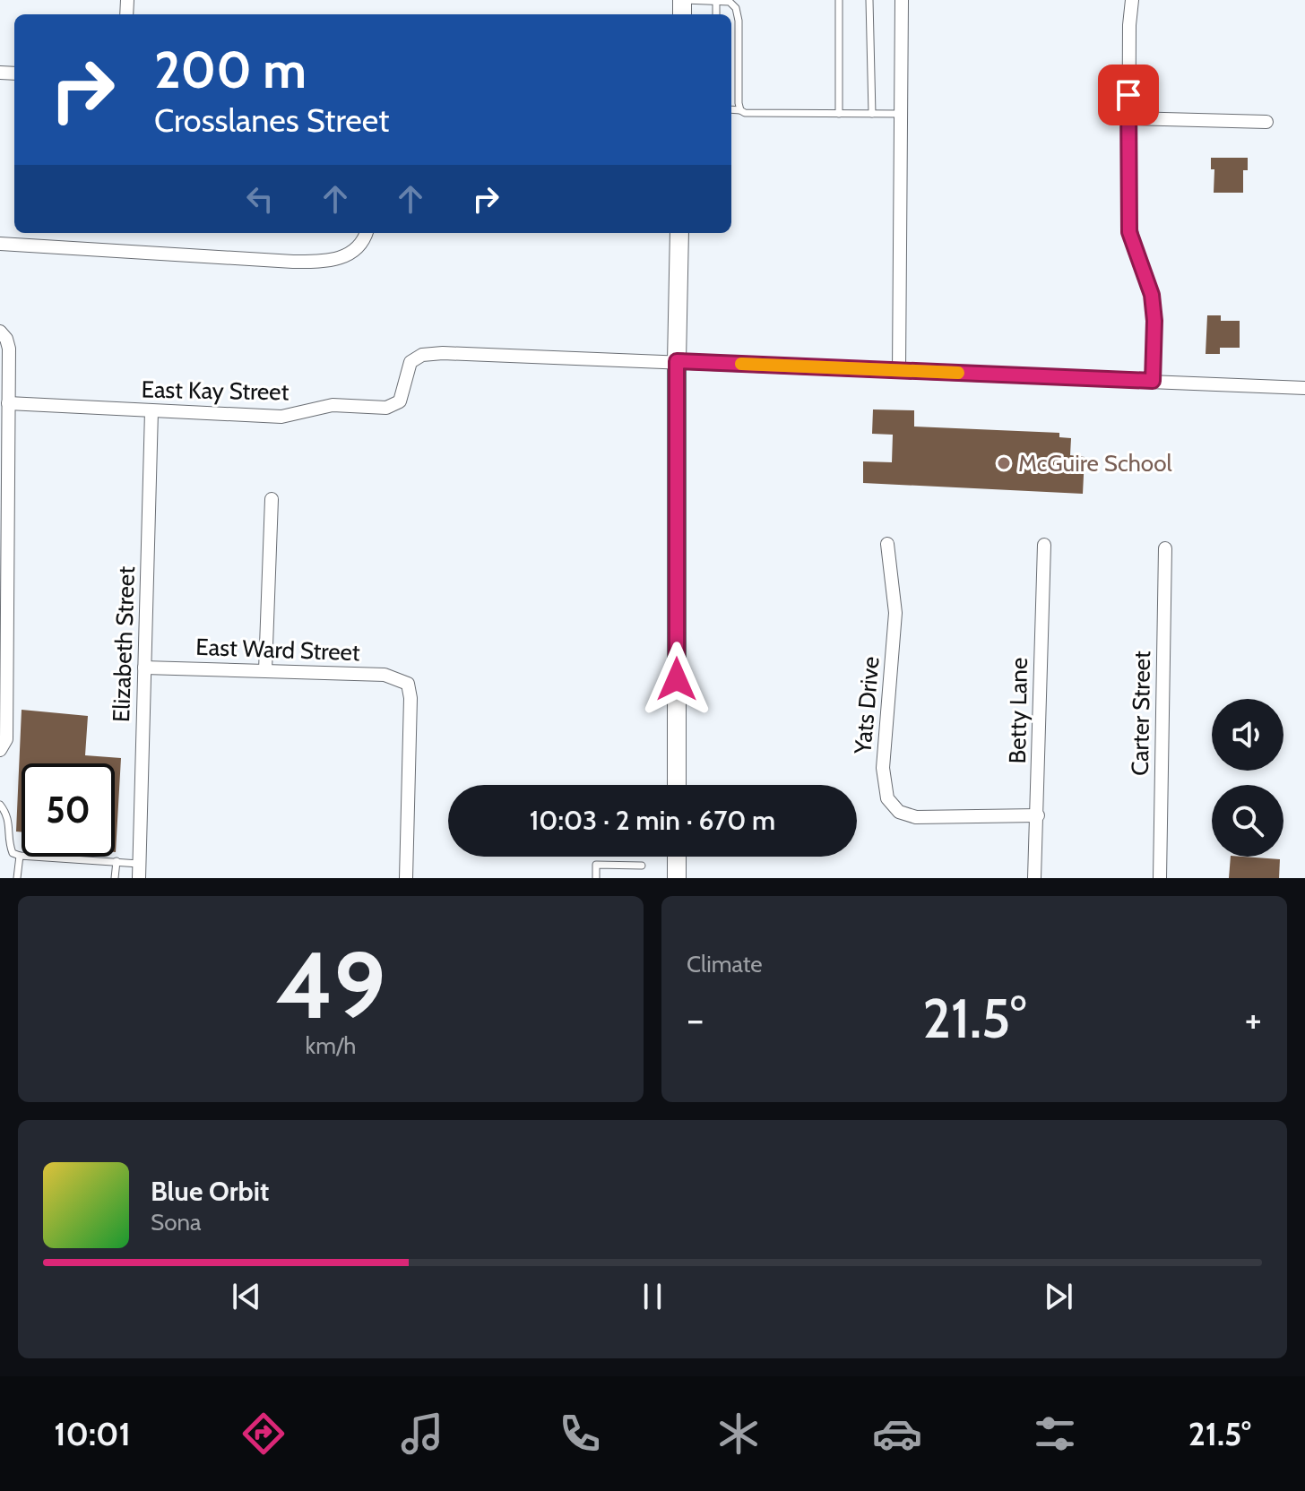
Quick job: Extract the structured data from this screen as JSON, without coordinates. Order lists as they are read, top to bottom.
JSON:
{
  "streets": {
    "street": [
      "East Kay Street",
      "Elizabeth Street",
      "East Ward Street",
      "Yats Drive",
      "Betty Lane",
      "Carter Street"
    ]
  },
  "crossings": [
    ["East Kay Street", "Elizabeth Street"],
    ["Elizabeth Street", "East Ward Street"],
    ["Yats Drive", "Betty Lane"]
  ],
  "places": ["McGuire School"],
  "page": {
    "turn": ["200 m", "Crosslanes Street"],
    "limit": "50",
    "trip": "10:03 · 2 min · 670 m",
    "tile": [
      ["49", "km/h"],
      "Climate"
    ],
    "heat": ["−", "21.5°", "+"],
    "song": ["Blue Orbit", "Sona"],
    "tabs": ["10:01", "21.5°"]
  }
}
